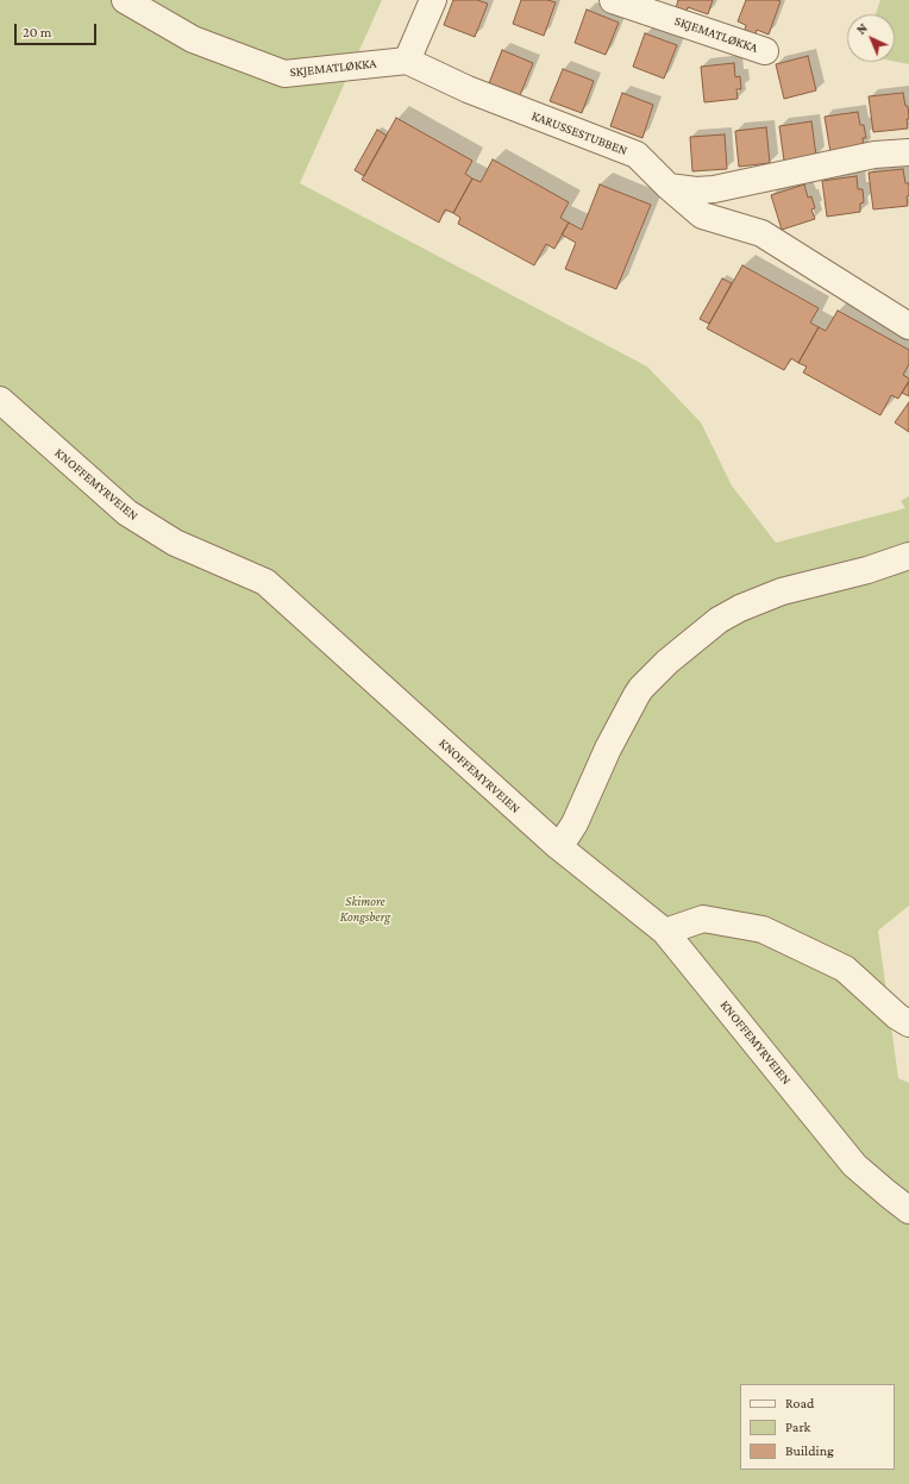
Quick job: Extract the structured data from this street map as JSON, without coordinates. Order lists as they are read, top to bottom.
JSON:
{
  "streets": {
    "street": ["SKJEMATLØKKA", "KARUSSESTUBBEN", "KNOFFEMYRVEIEN"]
  },
  "crossings": [
    ["SKJEMATLØKKA", "KARUSSESTUBBEN"]
  ],
  "parks": ["Skimore Kongsberg"],
  "legend": ["Road", "Park", "Building"],
  "scale_bar": "20 m",
  "north": "top left"
}
